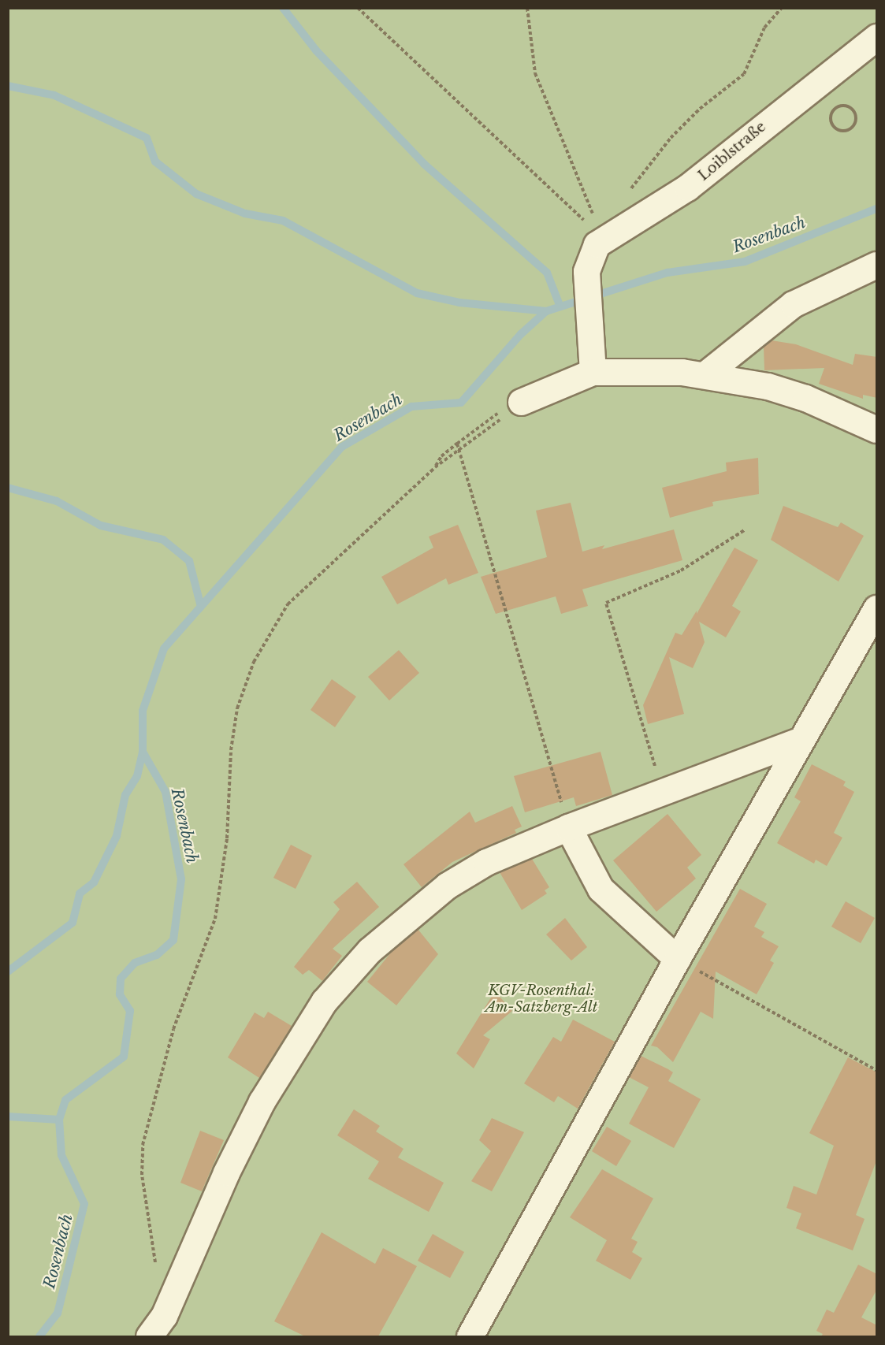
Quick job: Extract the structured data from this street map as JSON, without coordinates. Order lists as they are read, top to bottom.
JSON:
{
  "streets": {
    "street": ["Loiblstraße"]
  },
  "water": ["Rosenbach"],
  "parks": ["KGV-Rosenthal: Am-Satzberg-Alt"]
}
